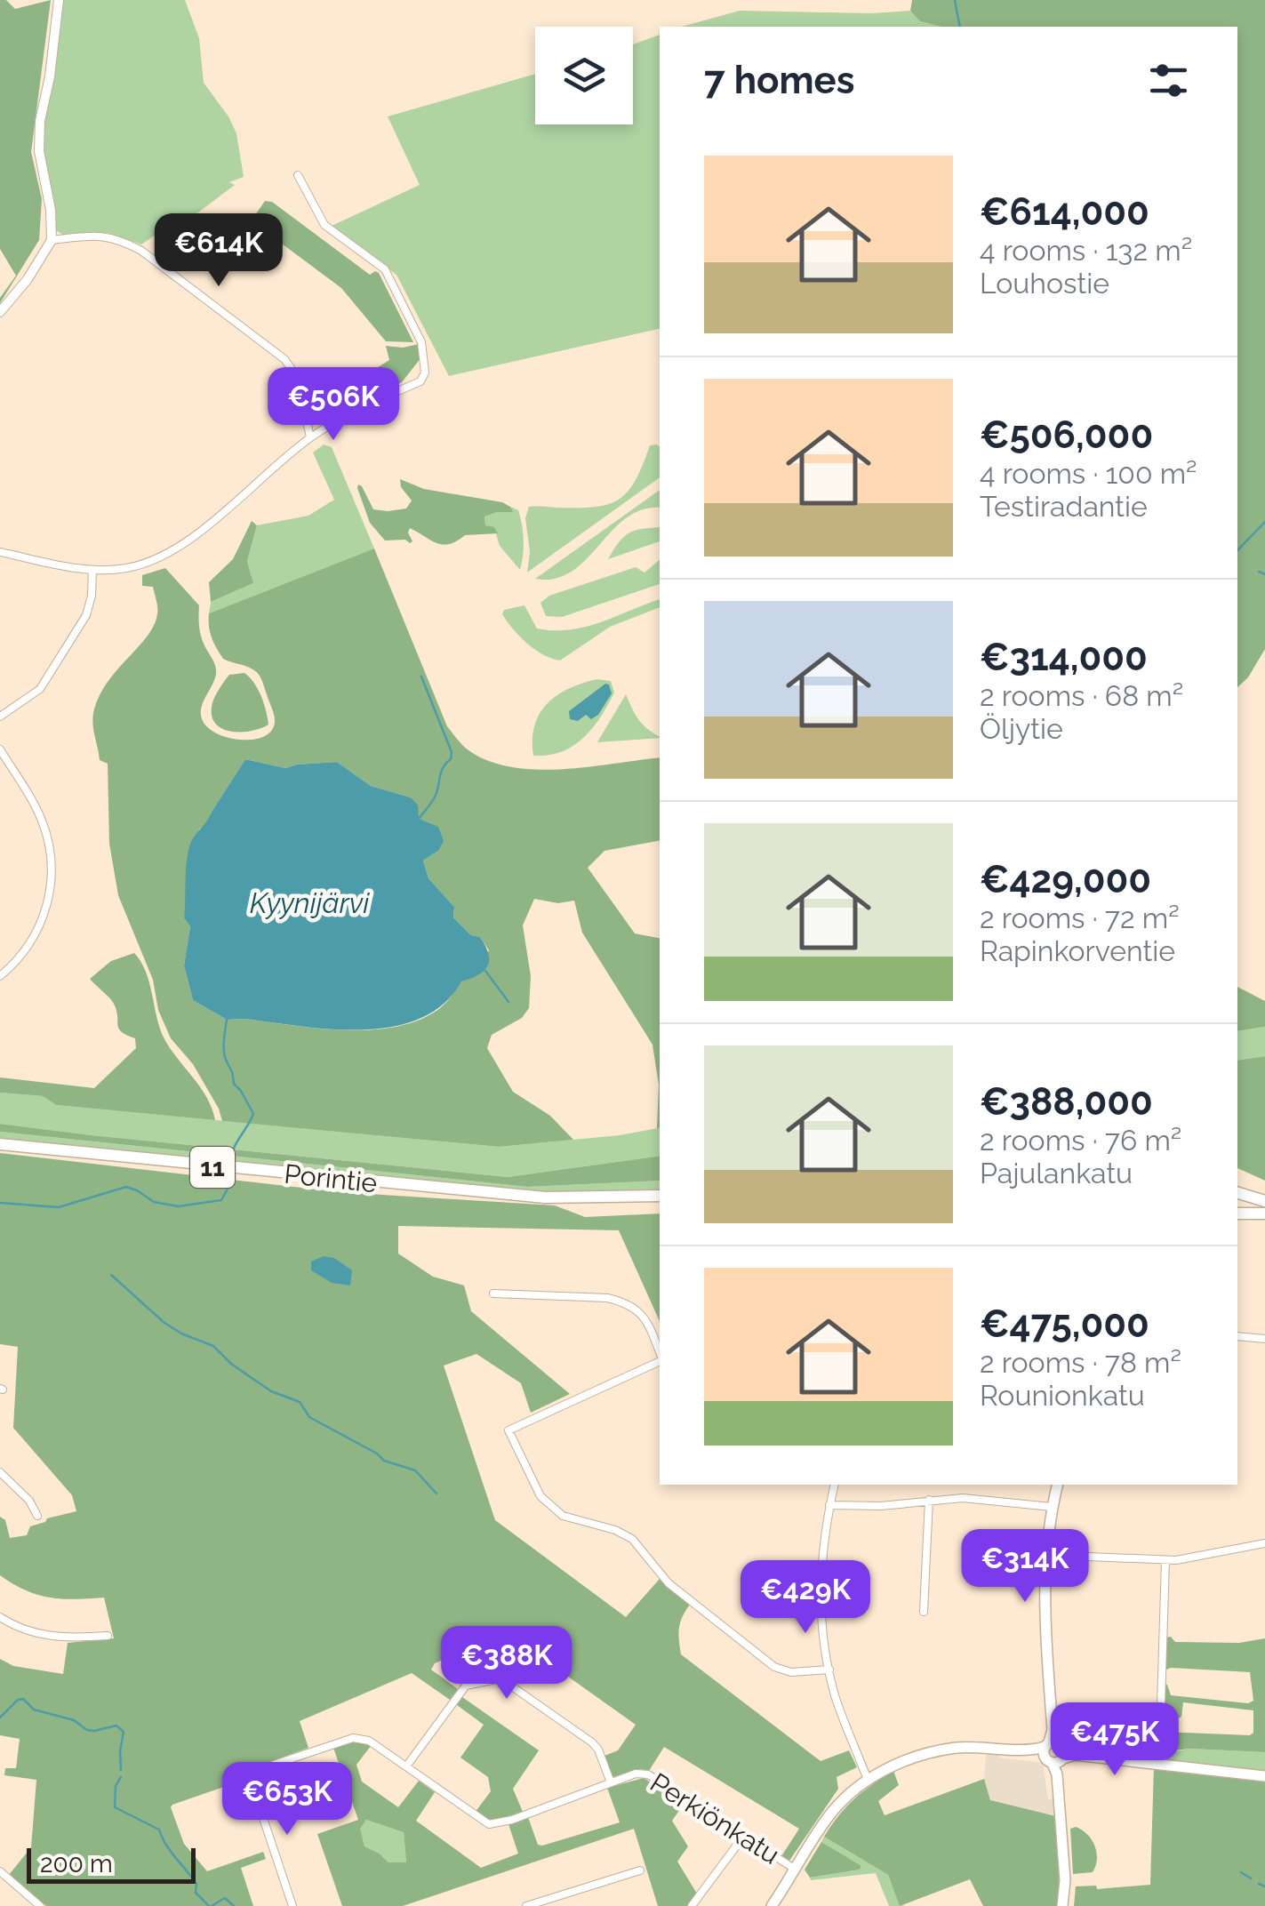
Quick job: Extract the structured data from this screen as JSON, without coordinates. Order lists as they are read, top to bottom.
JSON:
{
  "streets": {
    "highway": ["11", "Porintie"],
    "street": ["Perkiönkatu"]
  },
  "water": ["Kyynijärvi"],
  "scale_bar": "200 m",
  "page": {
    "heading": "7 homes",
    "list": [
      {
        "name": "€614,000",
        "note": "4 rooms · 132 m² · Louhostie"
      },
      {
        "name": "€506,000",
        "note": "4 rooms · 100 m² · Testiradantie"
      },
      {
        "name": "€314,000",
        "note": "2 rooms · 68 m² · Öljytie"
      },
      {
        "name": "€429,000",
        "note": "2 rooms · 72 m² · Rapinkorventie"
      },
      {
        "name": "€388,000",
        "note": "2 rooms · 76 m² · Pajulankatu"
      },
      {
        "name": "€475,000",
        "note": "2 rooms · 78 m² · Rounionkatu"
      }
    ],
    "price": [
      "€614K",
      "€506K",
      "€314K",
      "€429K",
      "€388K",
      "€475K",
      "€653K"
    ],
    "scale": "200 m"
  }
}
